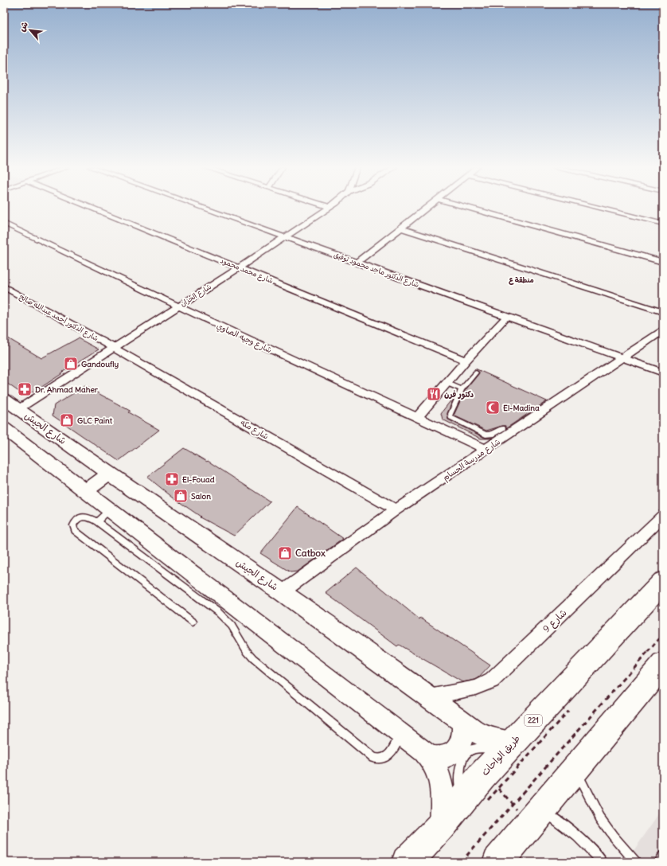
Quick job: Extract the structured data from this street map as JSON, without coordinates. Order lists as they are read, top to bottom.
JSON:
{
  "streets": {
    "highway": ["221", "طريق الواحات"],
    "street": [
      "شارع الدكتور ماجد محمود توفيق",
      "شارع محمد محمود",
      "شارع الخزان",
      "شارع الدكتور أحمد عبدالله صالح",
      "شارع وجيه الصاوي",
      "شارع الجيش",
      "شارع مكه",
      "شارع مدرسة الحسام",
      "شارع 9"
    ]
  },
  "crossings": [
    ["شارع الدكتور ماجد محمود توفيق", "شارع الخزان"],
    ["شارع الدكتور ماجد محمود توفيق", "شارع مدرسة الحسام"],
    ["شارع محمد محمود", "شارع الخزان"],
    ["شارع الخزان", "شارع الدكتور أحمد عبدالله صالح"],
    ["شارع الخزان", "شارع وجيه الصاوي"],
    ["شارع الخزان", "شارع الجيش"],
    ["شارع الخزان", "شارع مكه"],
    ["شارع الدكتور أحمد عبدالله صالح", "شارع مكه"],
    ["شارع وجيه الصاوي", "شارع مدرسة الحسام"],
    ["شارع الجيش", "شارع مدرسة الحسام"],
    ["شارع الجيش", "شارع 9"],
    ["شارع الجيش", "طريق الواحات"],
    ["شارع مكه", "شارع مدرسة الحسام"]
  ],
  "districts": ["منطقة ع"],
  "places": {
    "shop": [
      "Gandoufly",
      "GLC Paint",
      "Salon",
      "Catbox"
    ],
    "pharmacy": ["Dr. Ahmad Maher", "El-Fouad"],
    "restaurant": ["دكتور فرن"],
    "mosque": ["El-Madina"]
  },
  "north": "top left"
}
